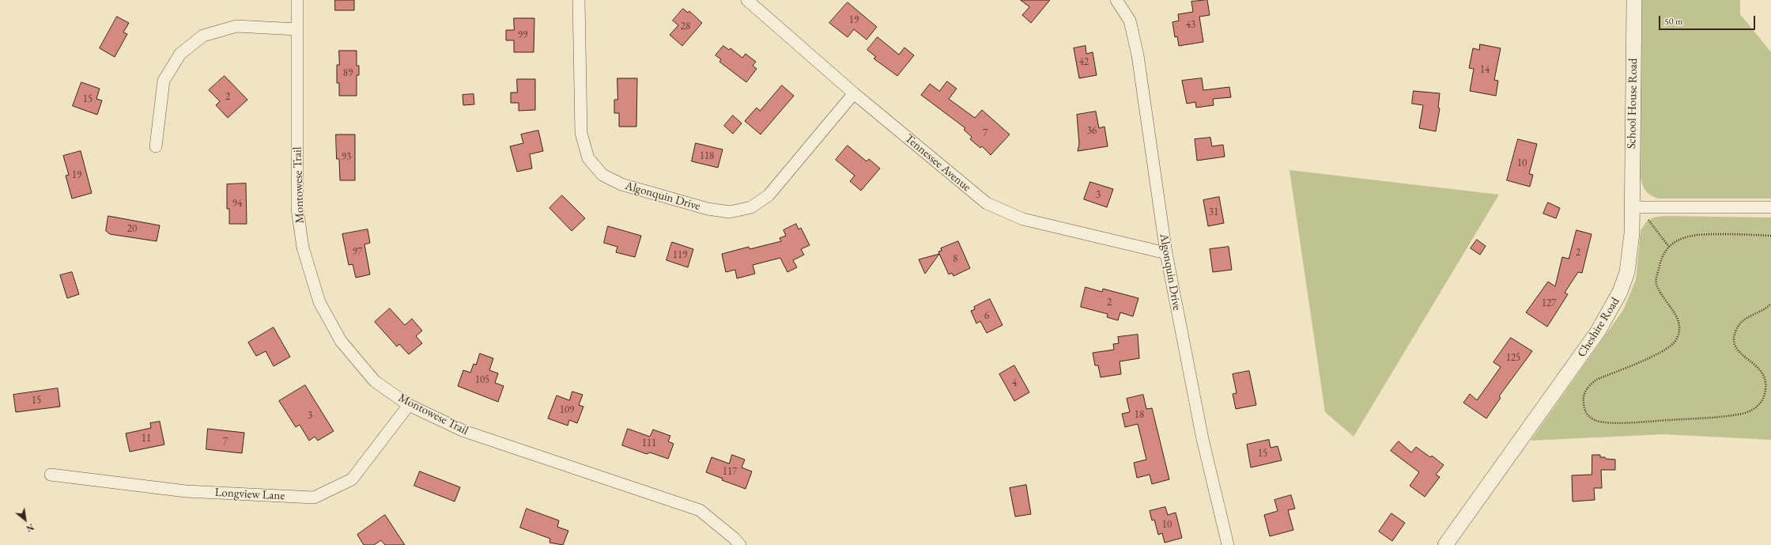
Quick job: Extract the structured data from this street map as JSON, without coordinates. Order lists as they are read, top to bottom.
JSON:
{
  "streets": {
    "street": [
      "School House Road",
      "Tennessee Avenue",
      "Montowese Trail",
      "Algonquin Drive",
      "Cheshire Road",
      "Longview Lane"
    ]
  },
  "crossings": [
    ["School House Road", "Cheshire Road"],
    ["Tennessee Avenue", "Algonquin Drive"],
    ["Montowese Trail", "Longview Lane"]
  ],
  "house_numbers": [
    "19",
    "43",
    "28",
    "99",
    "42",
    "14",
    "89",
    "2",
    "15",
    "36",
    "7",
    "118",
    "93",
    "10",
    "19",
    "3",
    "94",
    "31",
    "20",
    "97",
    "2",
    "119",
    "8",
    "2",
    "127",
    "6",
    "125",
    "105",
    "4",
    "15",
    "109",
    "18",
    "3",
    "11",
    "7",
    "111",
    "15",
    "117",
    "10"
  ],
  "scale_bar": "50 m",
  "north": "bottom right"
}
